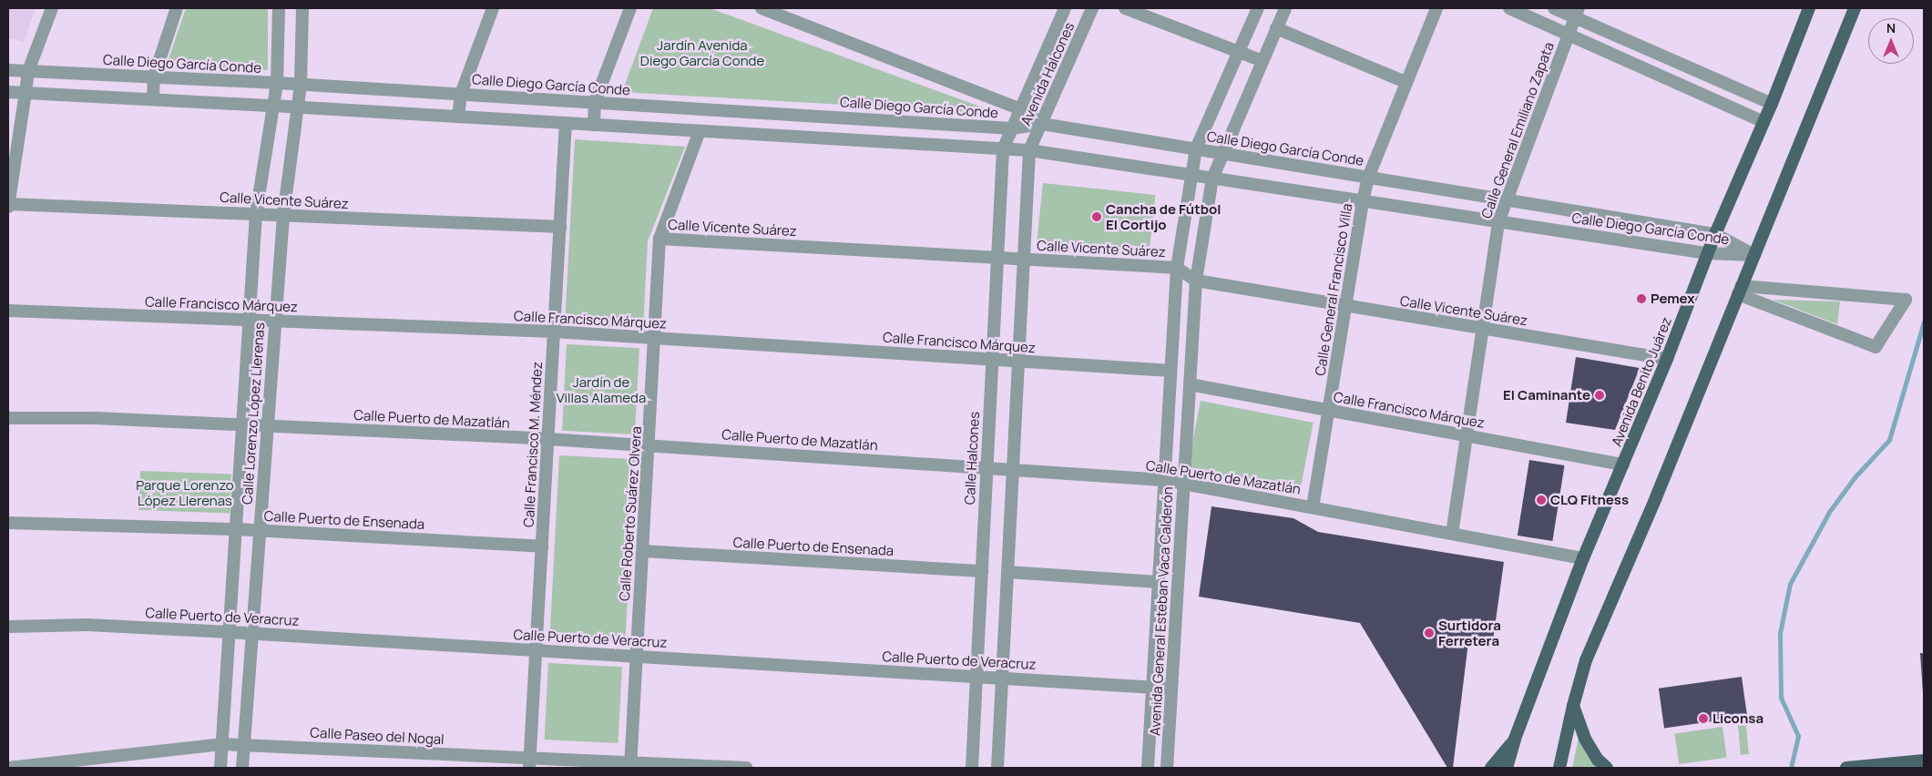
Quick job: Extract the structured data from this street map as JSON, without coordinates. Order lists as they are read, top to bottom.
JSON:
{
  "streets": {
    "main road": ["Avenida Benito Juárez"],
    "street": [
      "Calle Diego García Conde",
      "Avenida Halcones",
      "Calle General Emiliano Zapata",
      "Calle Vicente Suárez",
      "Calle General Francisco Villa",
      "Calle Francisco Márquez",
      "Calle Lorenzo López Llerenas",
      "Calle Puerto de Mazatlán",
      "Calle Francisco M. Méndez",
      "Calle Halcones",
      "Calle Roberto Suárez Olvera",
      "Calle Puerto de Ensenada",
      "Avenida General Esteban Vaca Calderón",
      "Calle Puerto de Veracruz",
      "Calle Paseo del Nogal"
    ]
  },
  "crossings": [
    ["Calle Diego García Conde", "Avenida Halcones"],
    ["Calle Diego García Conde", "Calle General Emiliano Zapata"],
    ["Calle Diego García Conde", "Calle General Francisco Villa"],
    ["Calle Diego García Conde", "Avenida Benito Juárez"],
    ["Calle Diego García Conde", "Calle Lorenzo López Llerenas"],
    ["Calle Diego García Conde", "Calle Francisco M. Méndez"],
    ["Calle Diego García Conde", "Calle Halcones"],
    ["Calle Diego García Conde", "Calle Roberto Suárez Olvera"],
    ["Calle Diego García Conde", "Avenida General Esteban Vaca Calderón"],
    ["Avenida Halcones", "Calle Halcones"],
    ["Calle General Emiliano Zapata", "Calle Vicente Suárez"],
    ["Calle General Emiliano Zapata", "Calle Francisco Márquez"],
    ["Calle General Emiliano Zapata", "Calle Puerto de Mazatlán"],
    ["Calle Vicente Suárez", "Calle General Francisco Villa"],
    ["Calle Vicente Suárez", "Avenida Benito Juárez"],
    ["Calle Vicente Suárez", "Calle Lorenzo López Llerenas"],
    ["Calle Vicente Suárez", "Calle Francisco M. Méndez"],
    ["Calle Vicente Suárez", "Calle Halcones"],
    ["Calle Vicente Suárez", "Calle Roberto Suárez Olvera"],
    ["Calle Vicente Suárez", "Avenida General Esteban Vaca Calderón"],
    ["Calle General Francisco Villa", "Calle Francisco Márquez"],
    ["Calle General Francisco Villa", "Calle Puerto de Mazatlán"],
    ["Calle Francisco Márquez", "Avenida Benito Juárez"],
    ["Calle Francisco Márquez", "Calle Lorenzo López Llerenas"],
    ["Calle Francisco Márquez", "Calle Francisco M. Méndez"],
    ["Calle Francisco Márquez", "Calle Halcones"],
    ["Calle Francisco Márquez", "Calle Roberto Suárez Olvera"],
    ["Calle Francisco Márquez", "Avenida General Esteban Vaca Calderón"],
    ["Avenida Benito Juárez", "Calle Puerto de Mazatlán"],
    ["Calle Lorenzo López Llerenas", "Calle Puerto de Mazatlán"],
    ["Calle Lorenzo López Llerenas", "Calle Puerto de Ensenada"],
    ["Calle Lorenzo López Llerenas", "Calle Puerto de Veracruz"],
    ["Calle Lorenzo López Llerenas", "Calle Paseo del Nogal"],
    ["Calle Puerto de Mazatlán", "Calle Francisco M. Méndez"],
    ["Calle Puerto de Mazatlán", "Calle Halcones"],
    ["Calle Puerto de Mazatlán", "Calle Roberto Suárez Olvera"],
    ["Calle Puerto de Mazatlán", "Avenida General Esteban Vaca Calderón"],
    ["Calle Francisco M. Méndez", "Calle Puerto de Ensenada"],
    ["Calle Francisco M. Méndez", "Calle Puerto de Veracruz"],
    ["Calle Francisco M. Méndez", "Calle Paseo del Nogal"],
    ["Calle Halcones", "Calle Puerto de Ensenada"],
    ["Calle Halcones", "Calle Puerto de Veracruz"],
    ["Calle Roberto Suárez Olvera", "Calle Puerto de Ensenada"],
    ["Calle Roberto Suárez Olvera", "Calle Puerto de Veracruz"],
    ["Calle Roberto Suárez Olvera", "Calle Paseo del Nogal"],
    ["Avenida General Esteban Vaca Calderón", "Calle Puerto de Veracruz"]
  ],
  "parks": ["Jardín Avenida Diego García Conde", "Jardín de Villas Alameda", "Parque Lorenzo López Llerenas"],
  "places": [
    "Cancha de Fútbol El Cortijo",
    "Pemex",
    "El Caminante",
    "CLQ Fitness",
    "Surtidora Ferretera",
    "Liconsa"
  ],
  "north": "top"
}
